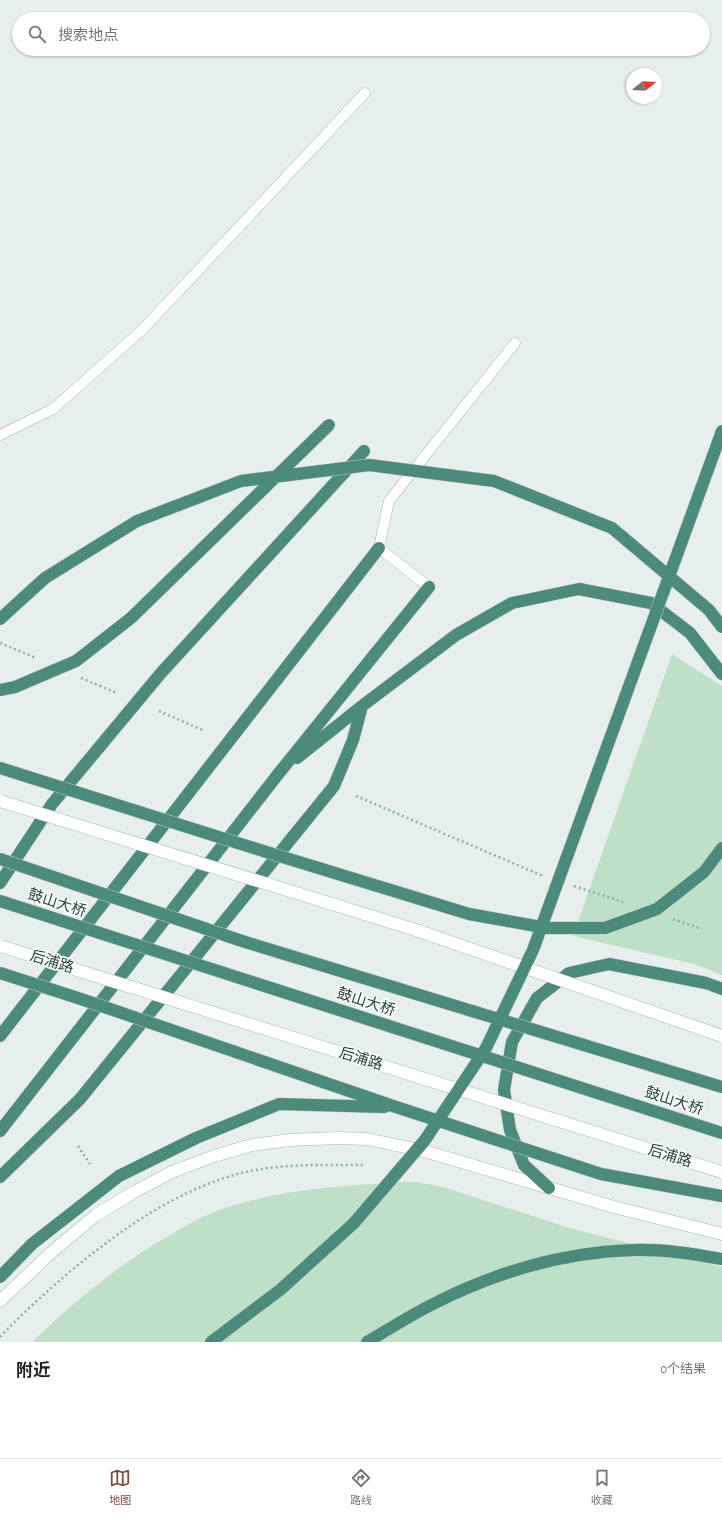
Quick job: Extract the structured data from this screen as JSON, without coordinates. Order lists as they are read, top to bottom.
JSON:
{
  "streets": {
    "highway": ["鼓山大桥"],
    "main road": ["后浦路"]
  },
  "north": "right",
  "page": {
    "search": "搜索地点",
    "heading": ["附近", "0个结果"],
    "nav": ["地图", "路线", "收藏"]
  }
}
